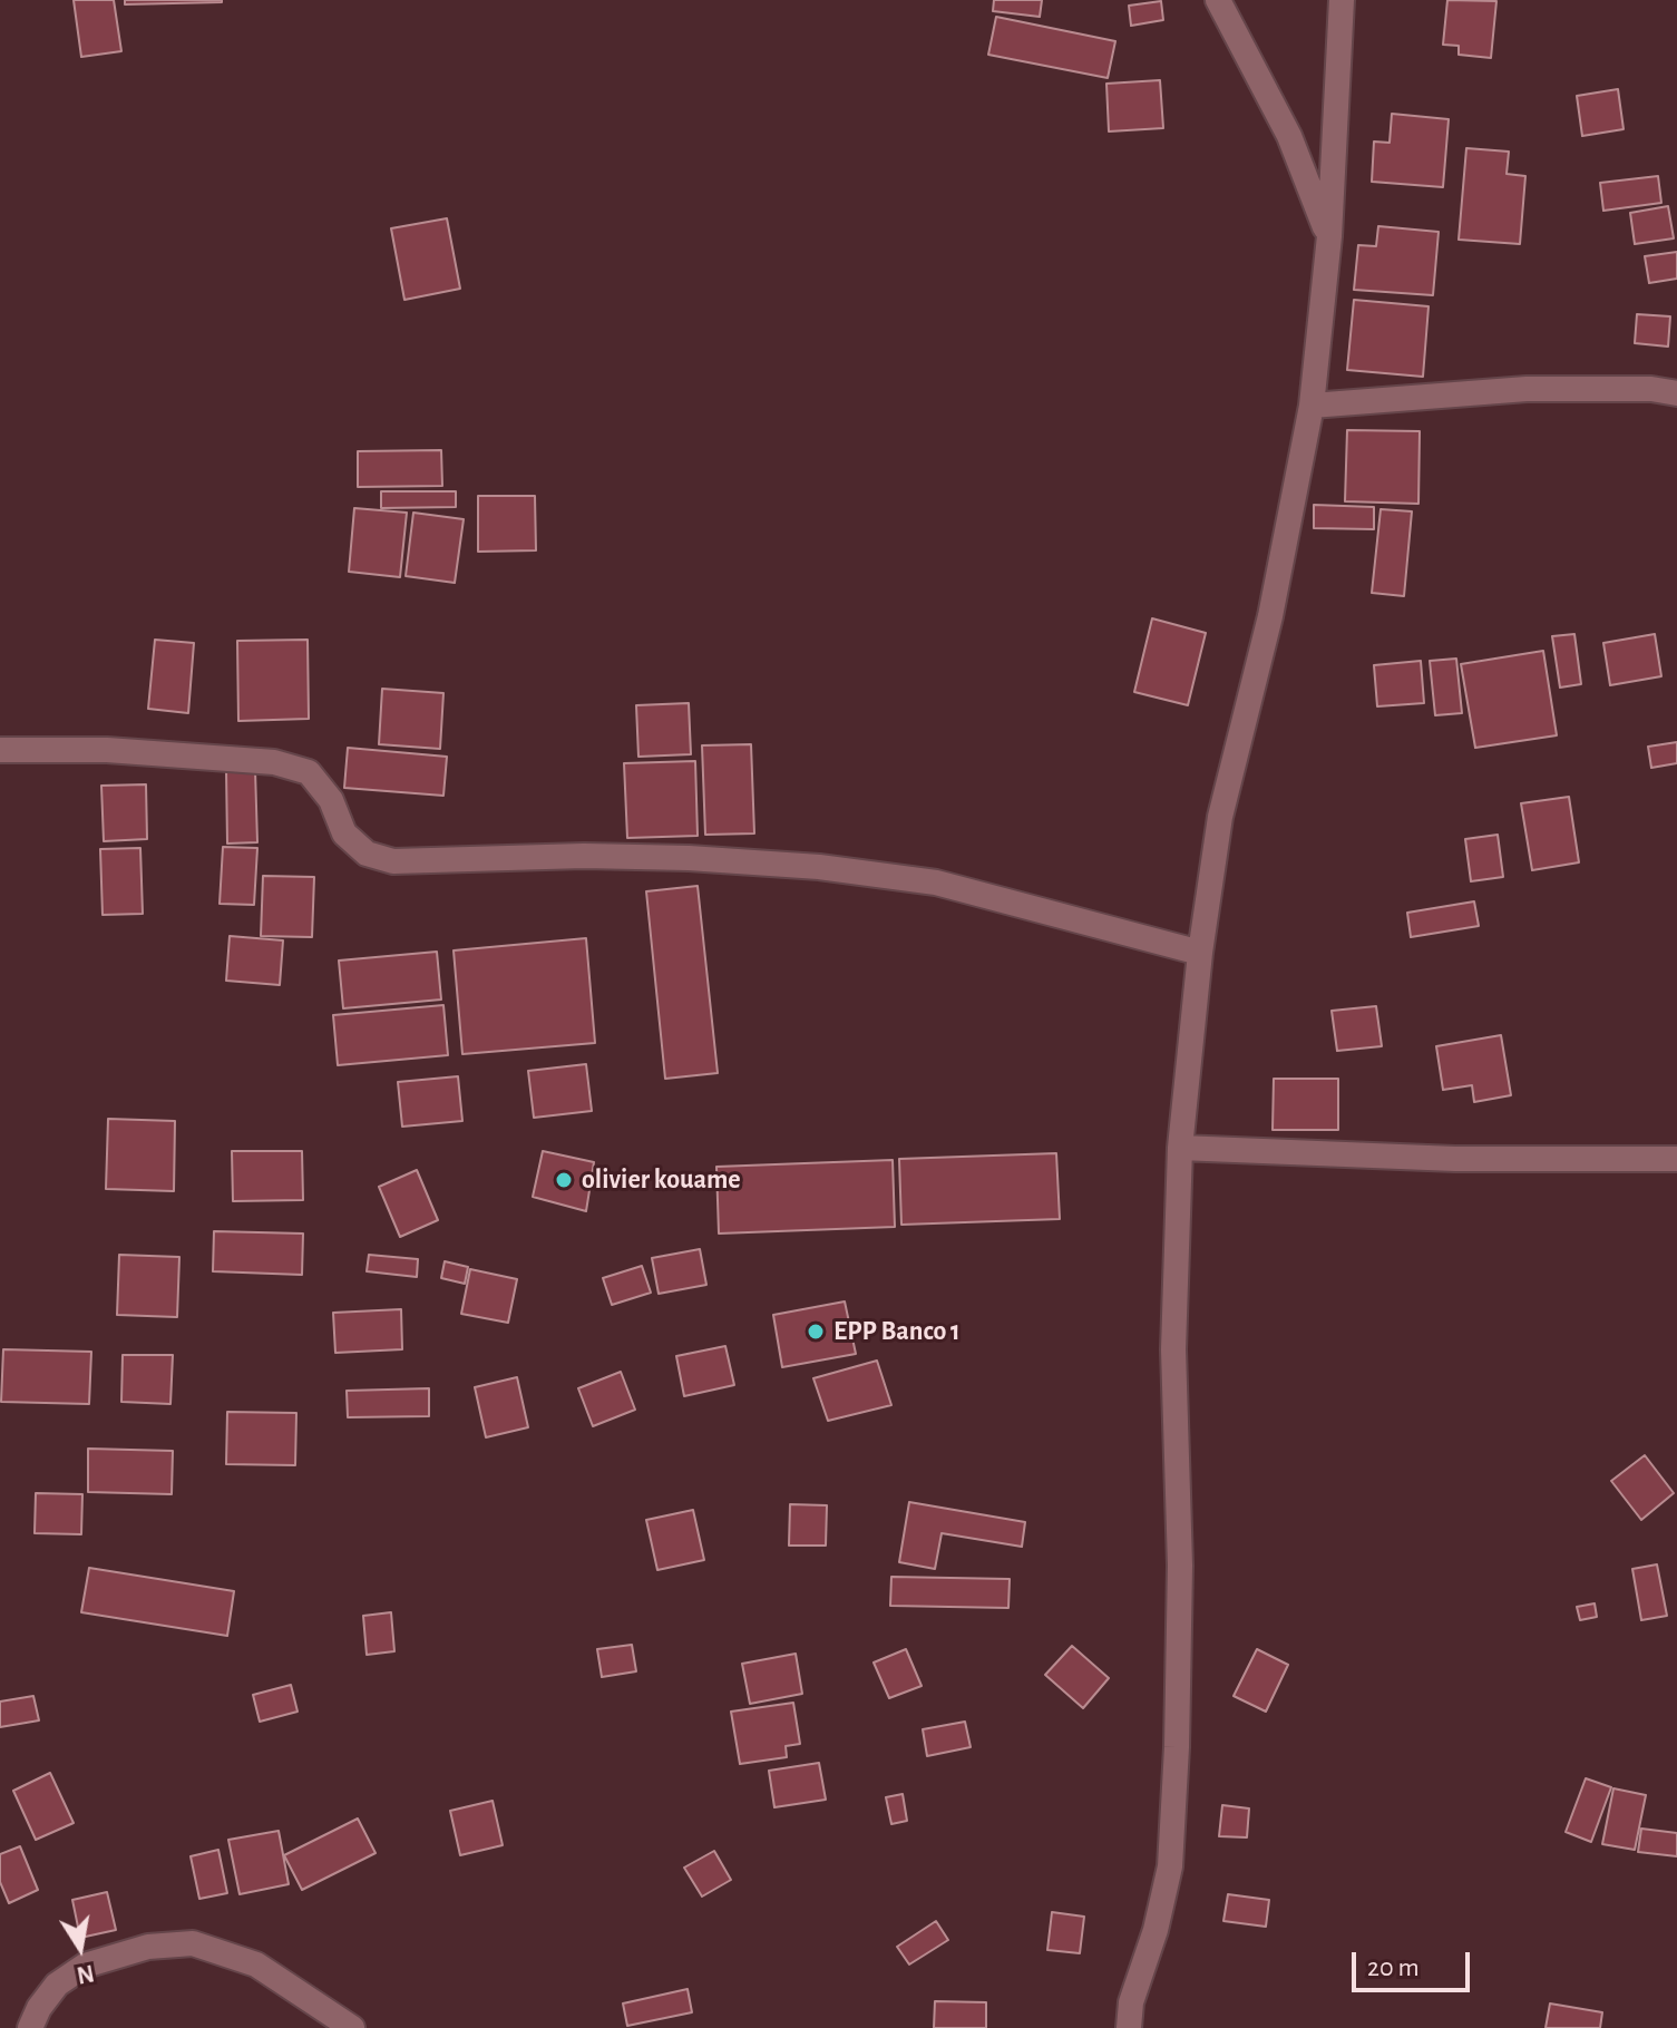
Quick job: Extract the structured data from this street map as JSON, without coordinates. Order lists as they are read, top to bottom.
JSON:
{
  "places": ["olivier kouame", "EPP Banco 1"],
  "scale_bar": "20 m",
  "north": "bottom"
}
